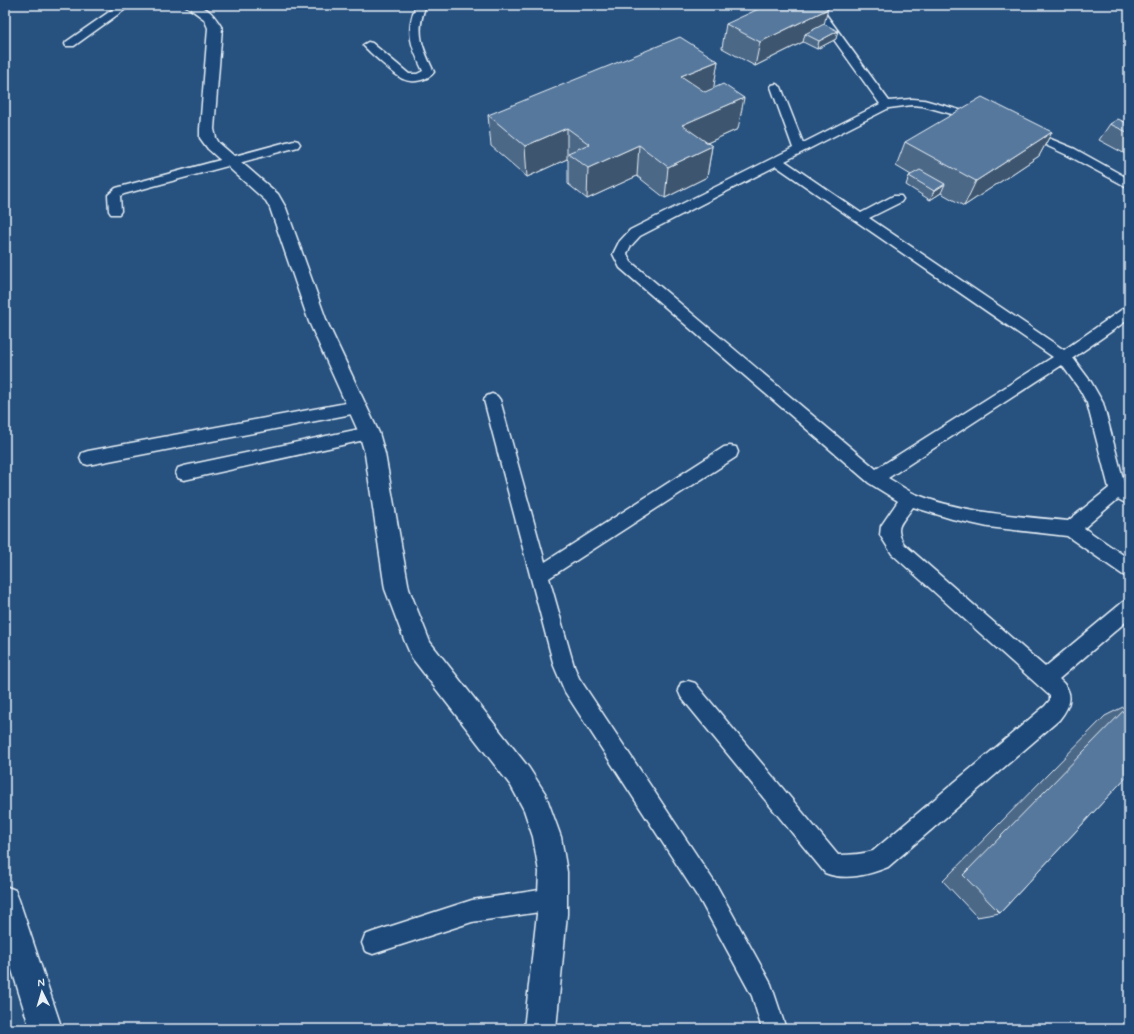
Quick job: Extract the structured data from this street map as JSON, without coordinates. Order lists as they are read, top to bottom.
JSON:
{
  "north": "top"
}
